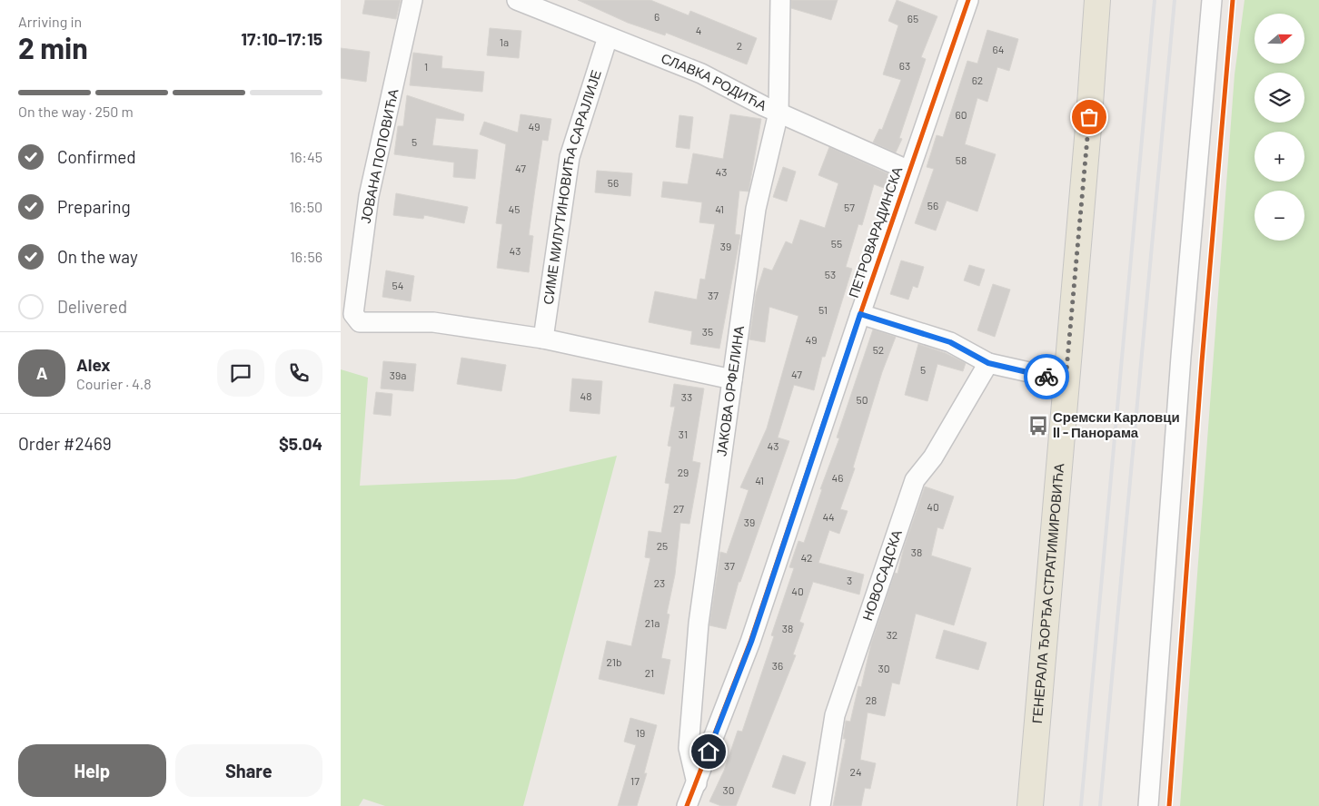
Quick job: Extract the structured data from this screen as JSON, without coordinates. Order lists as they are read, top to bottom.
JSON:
{
  "streets": {
    "main road": ["ГЕНЕРАЛА ЂОРЂА СТРАТИМИРОВИЋА"],
    "street": [
      "СЛАВКА РОДИЋА",
      "ЈОВАНА ПОПОВИЋА",
      "СИМЕ МИЛУТИНОВИЋА САРАЈЛИЈЕ",
      "ПЕТРОВАРАДИНСКА",
      "ЈАКОВА ОРФЕЛИНА",
      "НОВОСАДСКА"
    ]
  },
  "crossings": [
    ["СЛАВКА РОДИЋА", "СИМЕ МИЛУТИНОВИЋА САРАЈЛИЈЕ"],
    ["СЛАВКА РОДИЋА", "ПЕТРОВАРАДИНСКА"],
    ["СЛАВКА РОДИЋА", "ЈАКОВА ОРФЕЛИНА"],
    ["ЈОВАНА ПОПОВИЋА", "СИМЕ МИЛУТИНОВИЋА САРАЈЛИЈЕ"],
    ["ПЕТРОВАРАДИНСКА", "ЈАКОВА ОРФЕЛИНА"]
  ],
  "places": {
    "bus stop": ["Сремски Карловци II - Панорама"]
  },
  "house_numbers": [
    "6",
    "65",
    "4",
    "1a",
    "2",
    "64",
    "63",
    "1",
    "62",
    "60",
    "49",
    "5",
    "58",
    "47",
    "43",
    "56",
    "56",
    "57",
    "45",
    "41",
    "55",
    "39",
    "43",
    "53",
    "54",
    "37",
    "51",
    "35",
    "49",
    "52",
    "5",
    "47",
    "39a",
    "48",
    "33",
    "50",
    "31",
    "43",
    "29",
    "46",
    "41",
    "40",
    "27",
    "44",
    "39",
    "25",
    "38",
    "42",
    "37",
    "3",
    "23",
    "40",
    "21a",
    "38",
    "32",
    "21b",
    "36",
    "30",
    "21",
    "28",
    "19",
    "24",
    "17",
    "30"
  ],
  "north": "right",
  "page": {
    "heading": ["2 min", "Arriving in", "17:10–17:15"],
    "panel": [
      "Alex",
      "Courier · 4.8",
      "Order #2469",
      "$5.04"
    ],
    "map_buttons": ["+", "−"],
    "bar": "On the way · 250 m",
    "list": [
      ["Confirmed", "16:45"],
      ["Preparing", "16:50"],
      ["On the way", "16:56"],
      "Delivered"
    ],
    "round": "A",
    "buttons": ["Help", "Share"]
  }
}
